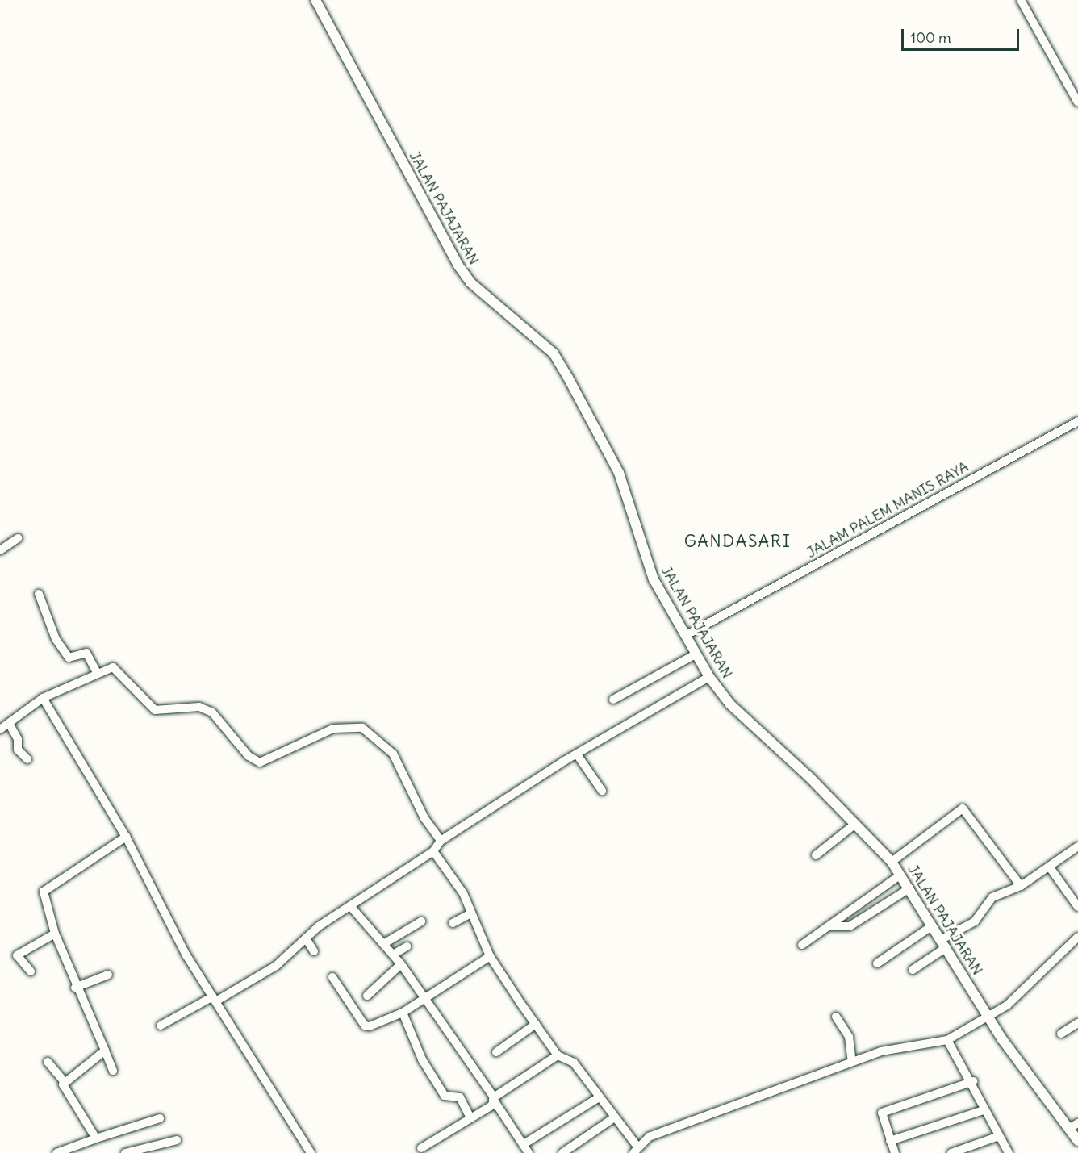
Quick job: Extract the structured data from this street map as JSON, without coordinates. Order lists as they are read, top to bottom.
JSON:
{
  "streets": {
    "main road": ["JALAN PAJAJARAN"],
    "street": ["JALAM PALEM MANIS RAYA"]
  },
  "crossings": [
    ["JALAN PAJAJARAN", "JALAM PALEM MANIS RAYA"]
  ],
  "districts": ["GANDASARI"],
  "scale_bar": "100 m"
}
